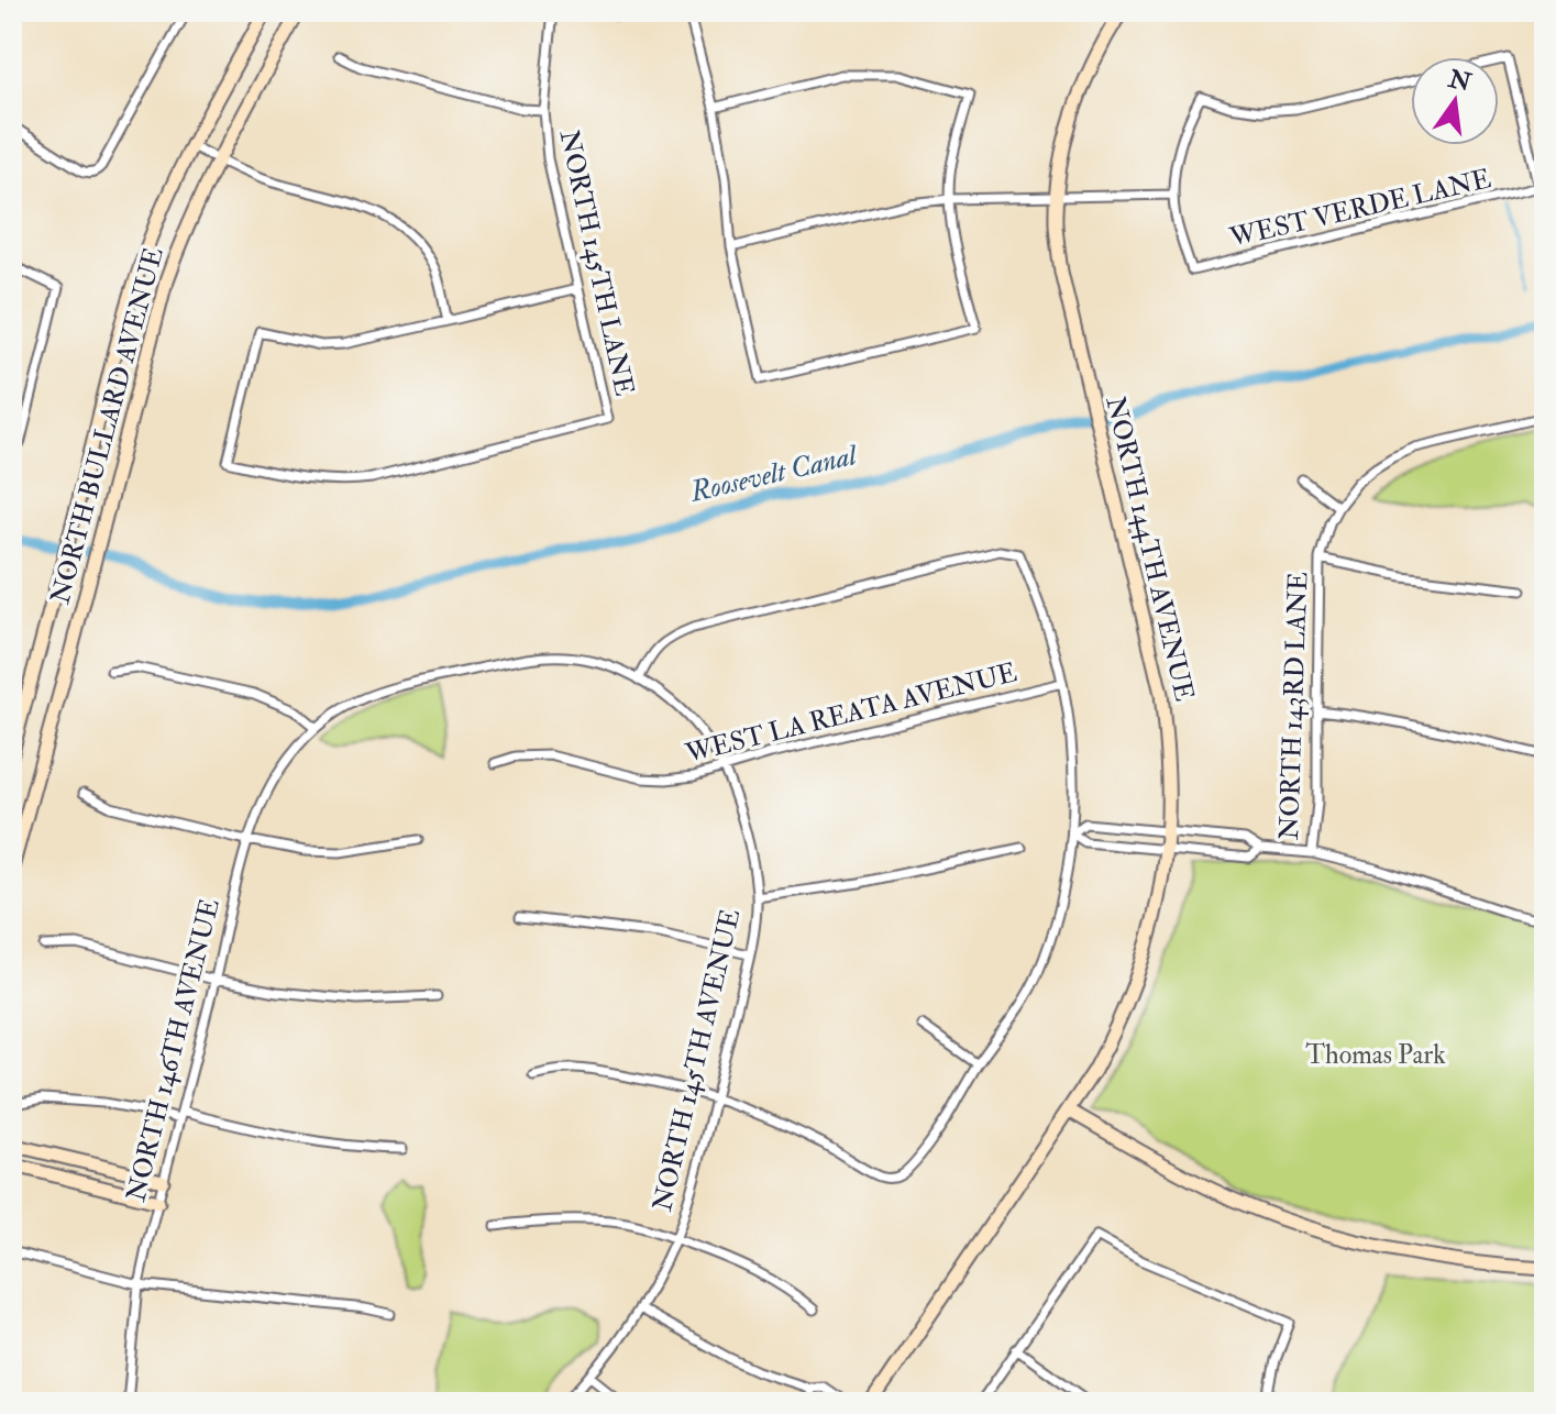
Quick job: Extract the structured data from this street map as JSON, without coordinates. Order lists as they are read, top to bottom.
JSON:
{
  "streets": {
    "main road": ["NORTH BULLARD AVENUE", "NORTH 144TH AVENUE"],
    "street": [
      "WEST VERDE LANE",
      "NORTH 145TH LANE",
      "NORTH 143RD LANE",
      "WEST LA REATA AVENUE",
      "NORTH 146TH AVENUE",
      "NORTH 145TH AVENUE"
    ]
  },
  "crossings": [
    ["WEST LA REATA AVENUE", "NORTH 145TH AVENUE"],
    ["NORTH 146TH AVENUE", "NORTH 145TH AVENUE"]
  ],
  "water": ["Roosevelt Canal"],
  "parks": ["Thomas Park"],
  "north": "top"
}
